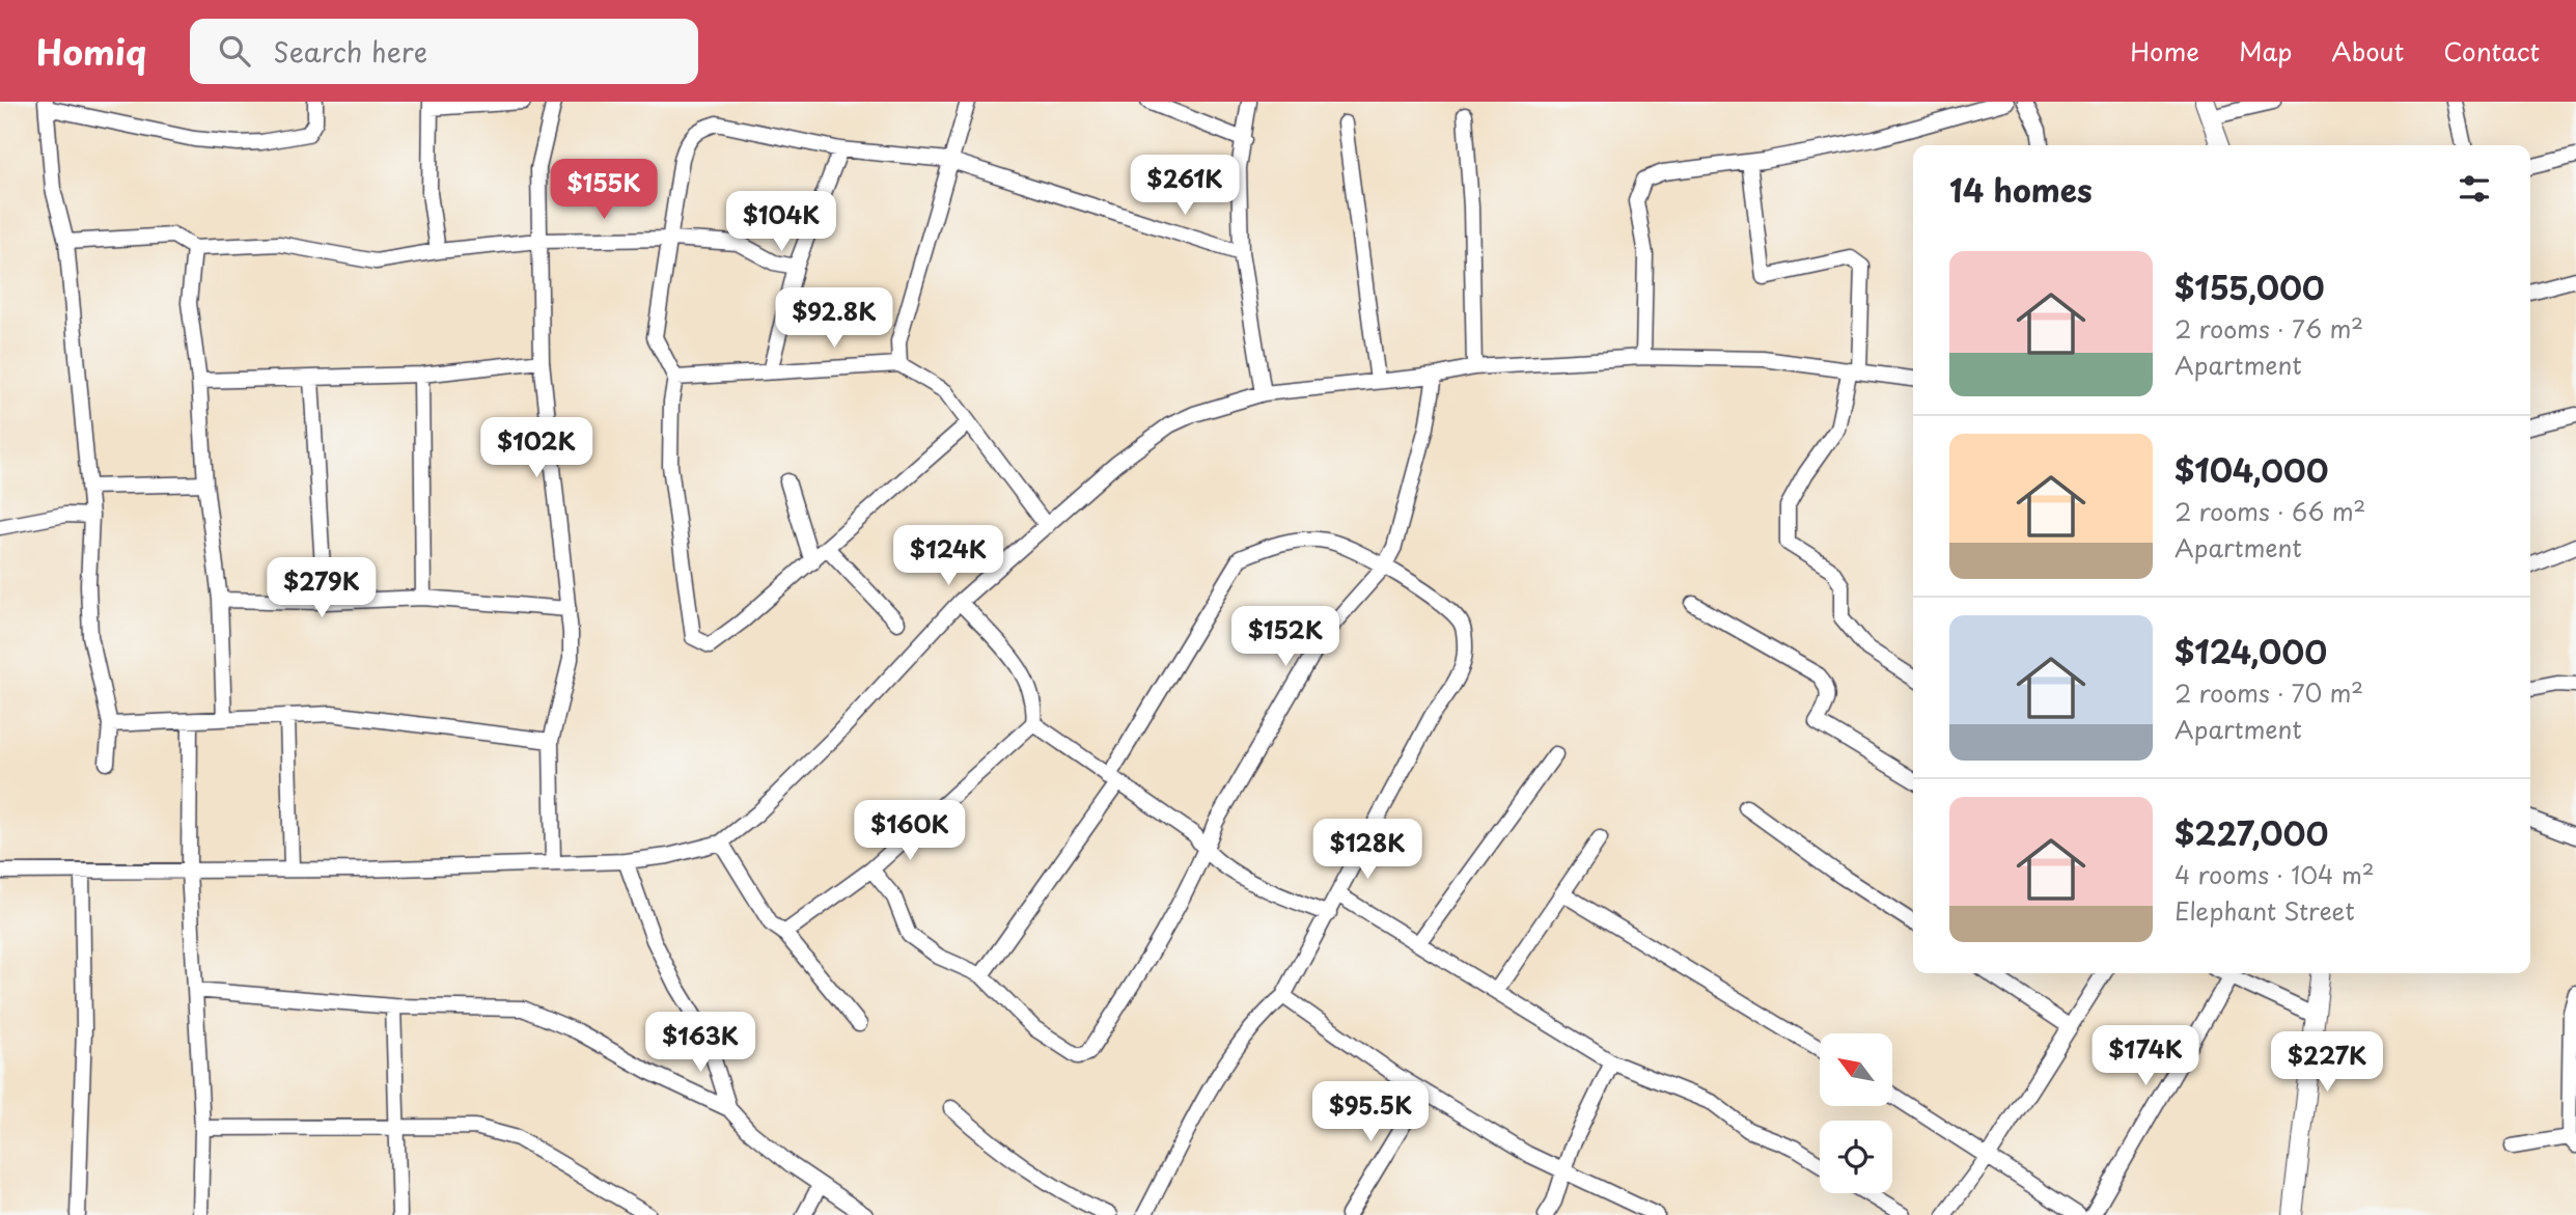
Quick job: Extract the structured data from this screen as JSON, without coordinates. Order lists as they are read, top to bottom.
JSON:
{
  "north": "top left",
  "page": {
    "header": "Homiq",
    "search": "Search here",
    "nav": [
      "Home",
      "Map",
      "About",
      "Contact"
    ],
    "heading": "14 homes",
    "price": [
      "$261K",
      "$155K",
      "$104K",
      "$92.8K",
      "$102K",
      "$124K",
      "$279K",
      "$152K",
      "$160K",
      "$128K",
      "$163K",
      "$174K",
      "$227K",
      "$95.5K"
    ],
    "list": [
      {
        "name": "$155,000",
        "note": "2 rooms · 76 m² · Apartment"
      },
      {
        "name": "$104,000",
        "note": "2 rooms · 66 m² · Apartment"
      },
      {
        "name": "$124,000",
        "note": "2 rooms · 70 m² · Apartment"
      },
      {
        "name": "$227,000",
        "note": "4 rooms · 104 m² · Elephant Street"
      }
    ]
  }
}
